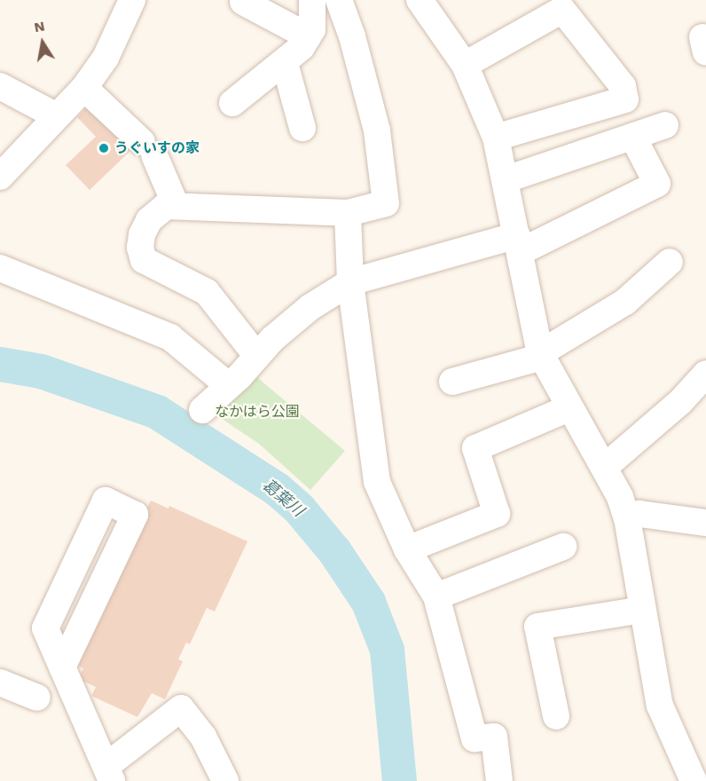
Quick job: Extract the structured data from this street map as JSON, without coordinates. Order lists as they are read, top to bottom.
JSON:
{
  "water": ["葛葉川"],
  "parks": ["なかはら公園"],
  "places": ["うぐいすの家"],
  "north": "top"
}
